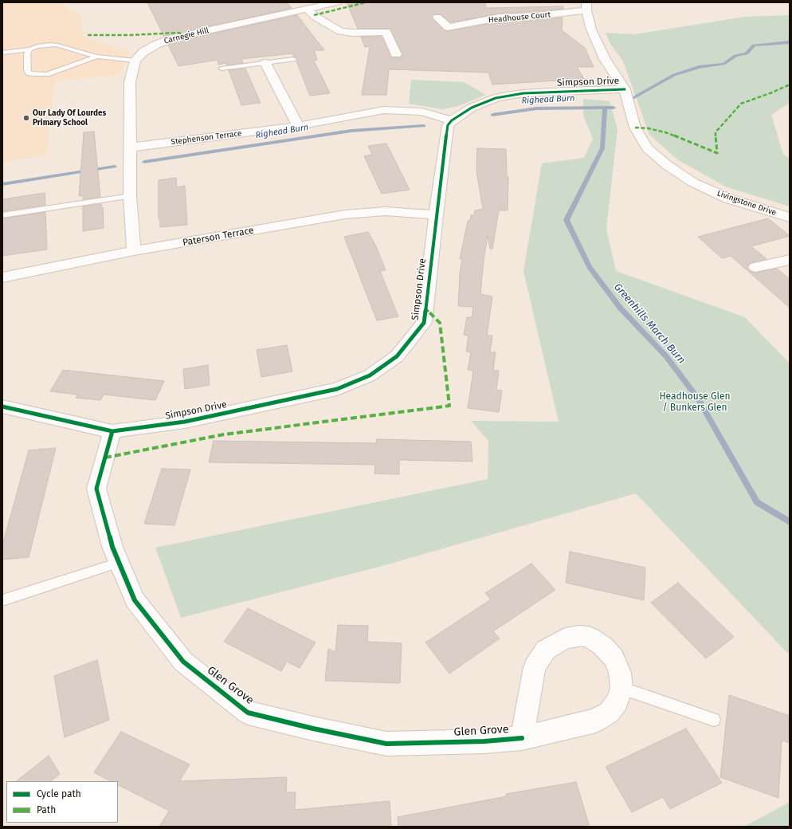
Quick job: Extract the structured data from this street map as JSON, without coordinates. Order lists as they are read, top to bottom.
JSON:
{
  "streets": {
    "street": [
      "Headhouse Court",
      "Carnegie Hill",
      "Simpson Drive",
      "Stephenson Terrace",
      "Livingstone Drive",
      "Paterson Terrace",
      "Glen Grove"
    ]
  },
  "crossings": [
    ["Headhouse Court", "Livingstone Drive"],
    ["Simpson Drive", "Stephenson Terrace"],
    ["Simpson Drive", "Livingstone Drive"],
    ["Simpson Drive", "Paterson Terrace"],
    ["Simpson Drive", "Glen Grove"]
  ],
  "water": ["Righead Burn", "Greenhills March Burn"],
  "parks": ["Headhouse Glen / Bunkers Glen"],
  "places": ["Our Lady Of Lourdes Primary School"],
  "legend": ["Cycle path", "Path"]
}
